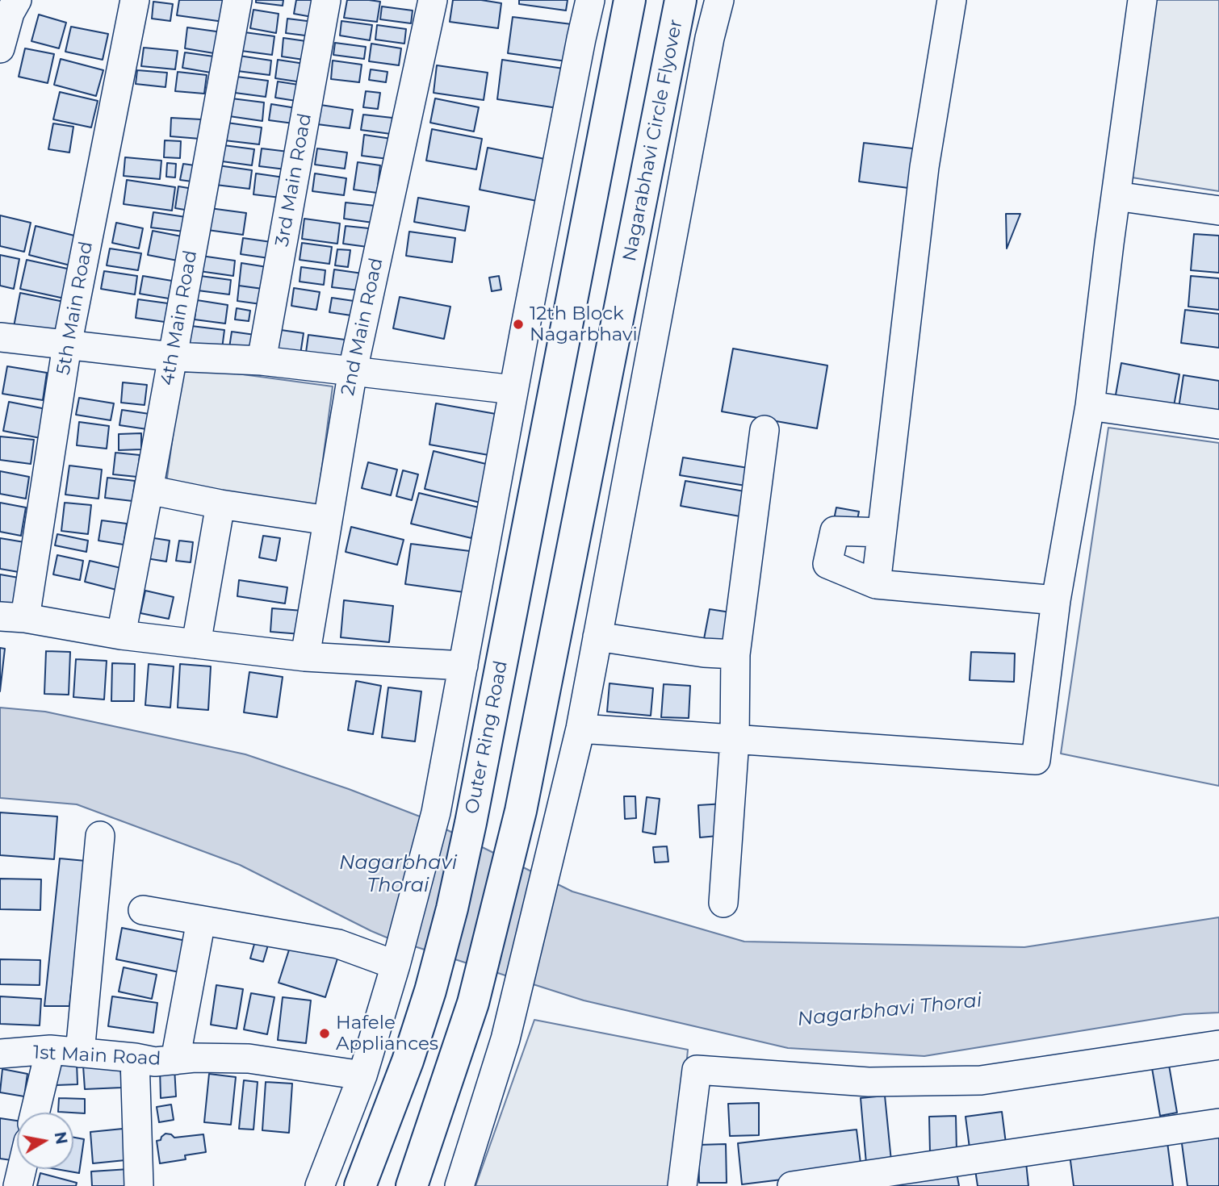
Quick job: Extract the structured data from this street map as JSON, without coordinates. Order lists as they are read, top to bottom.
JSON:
{
  "streets": {
    "highway": ["Nagarabhavi Circle Flyover", "Outer Ring Road"],
    "street": [
      "3rd Main Road",
      "5th Main Road",
      "4th Main Road",
      "2nd Main Road",
      "1st Main Road"
    ]
  },
  "water": ["Nagarbhavi Thorai"],
  "places": ["12th Block Nagarbhavi", "Hafele Appliances"],
  "north": "right"
}
